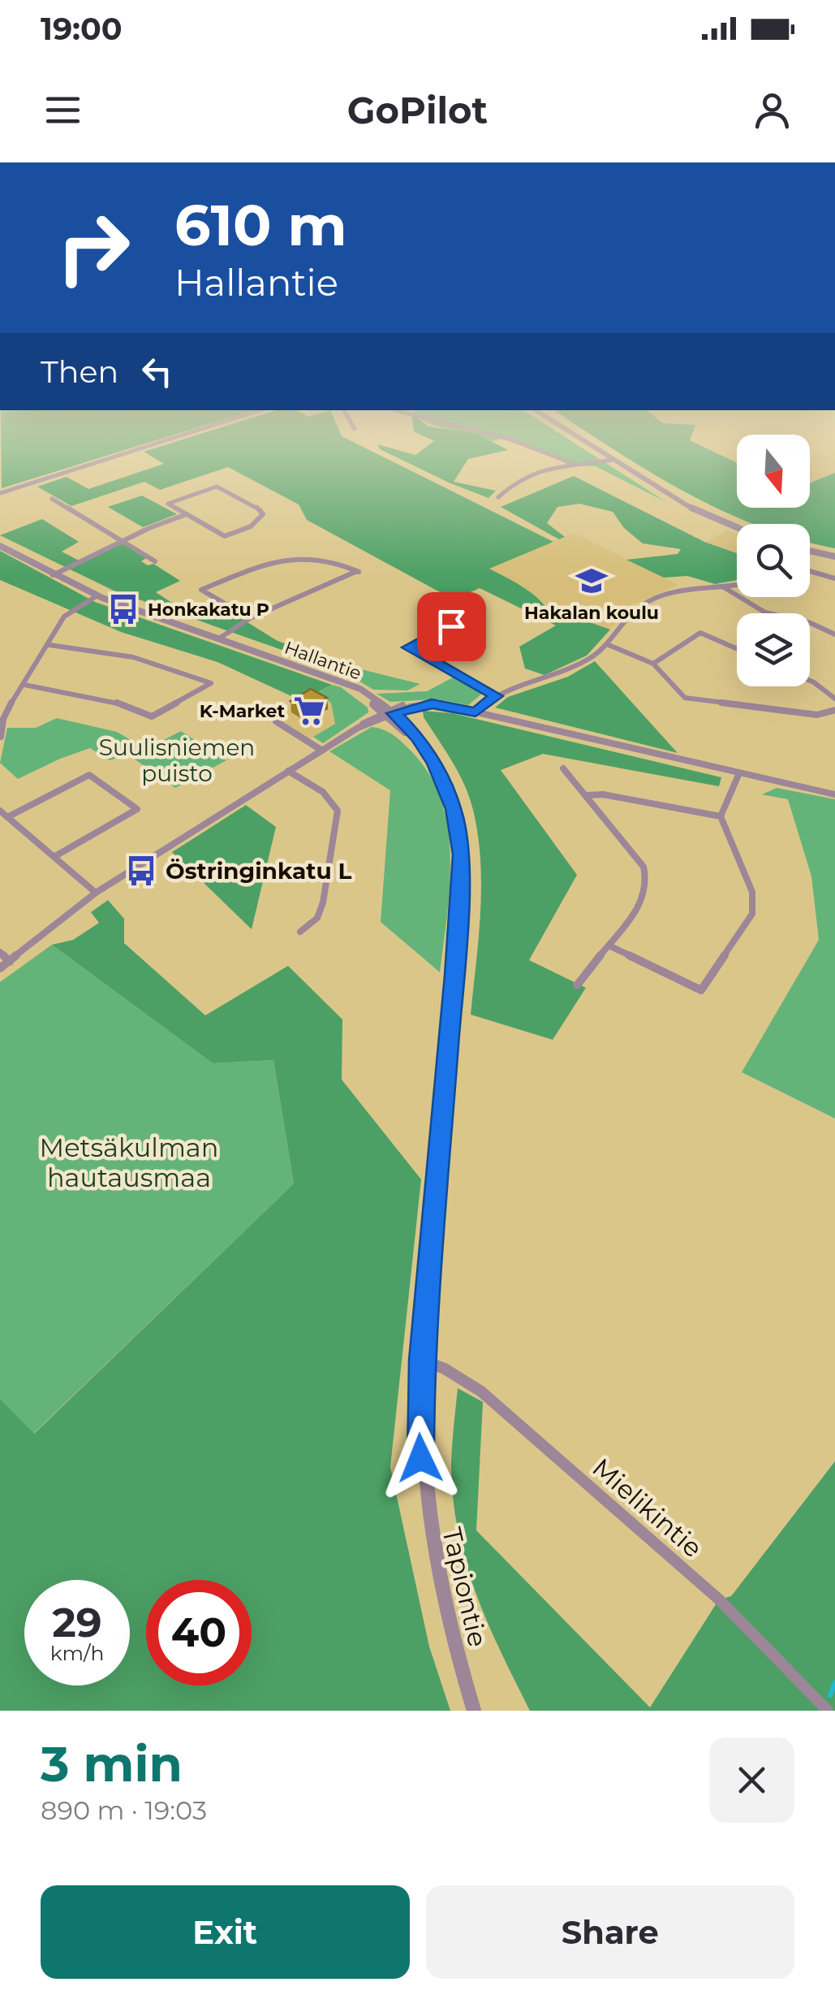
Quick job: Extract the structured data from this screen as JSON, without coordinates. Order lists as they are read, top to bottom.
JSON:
{
  "streets": {
    "street": ["Hallantie", "Mielikintie", "Tapiontie"]
  },
  "crossings": [
    ["Hallantie", "Tapiontie"],
    ["Mielikintie", "Tapiontie"]
  ],
  "parks": ["Suulisniemen puisto", "Metsäkulman hautausmaa"],
  "places": {
    "school or university": ["Hakalan koulu"],
    "bus stop": ["Honkakatu P", "Östringinkatu L"],
    "supermarket": ["K-Market"]
  },
  "north": "bottom",
  "page": {
    "status": "19:00",
    "header": "GoPilot",
    "turn": ["610 m", "Hallantie"],
    "then": "Then",
    "speed": "29 km/h",
    "limit": "40",
    "heading": ["3 min", "890 m · 19:03"],
    "buttons": ["Exit", "Share"]
  }
}
